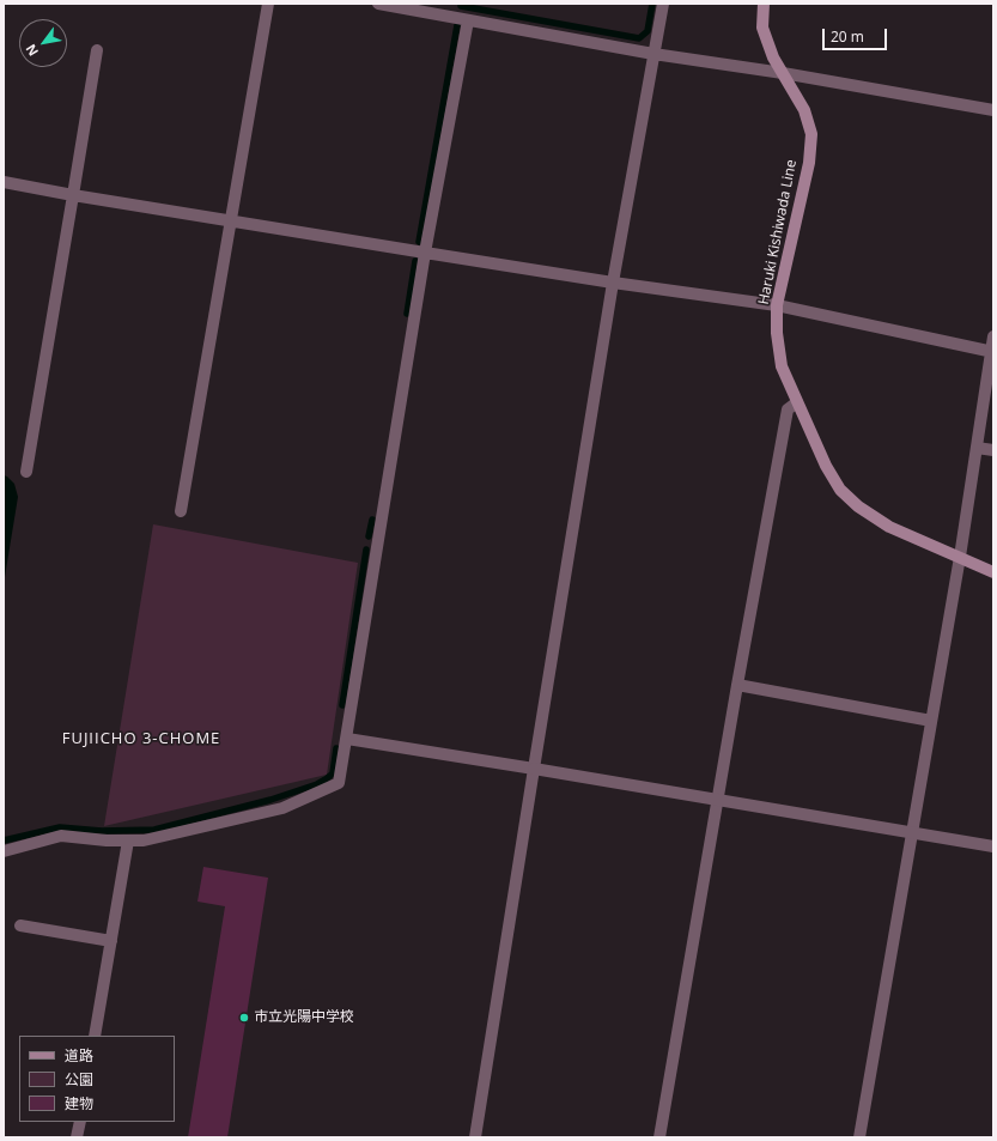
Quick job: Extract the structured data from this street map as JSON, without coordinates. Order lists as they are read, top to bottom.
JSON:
{
  "streets": {
    "main road": ["Haruki Kishiwada Line"]
  },
  "districts": ["FUJIICHO 3-CHOME"],
  "places": ["市立光陽中学校"],
  "legend": ["道路", "公園", "建物"],
  "scale_bar": "20 m",
  "north": "bottom left"
}
